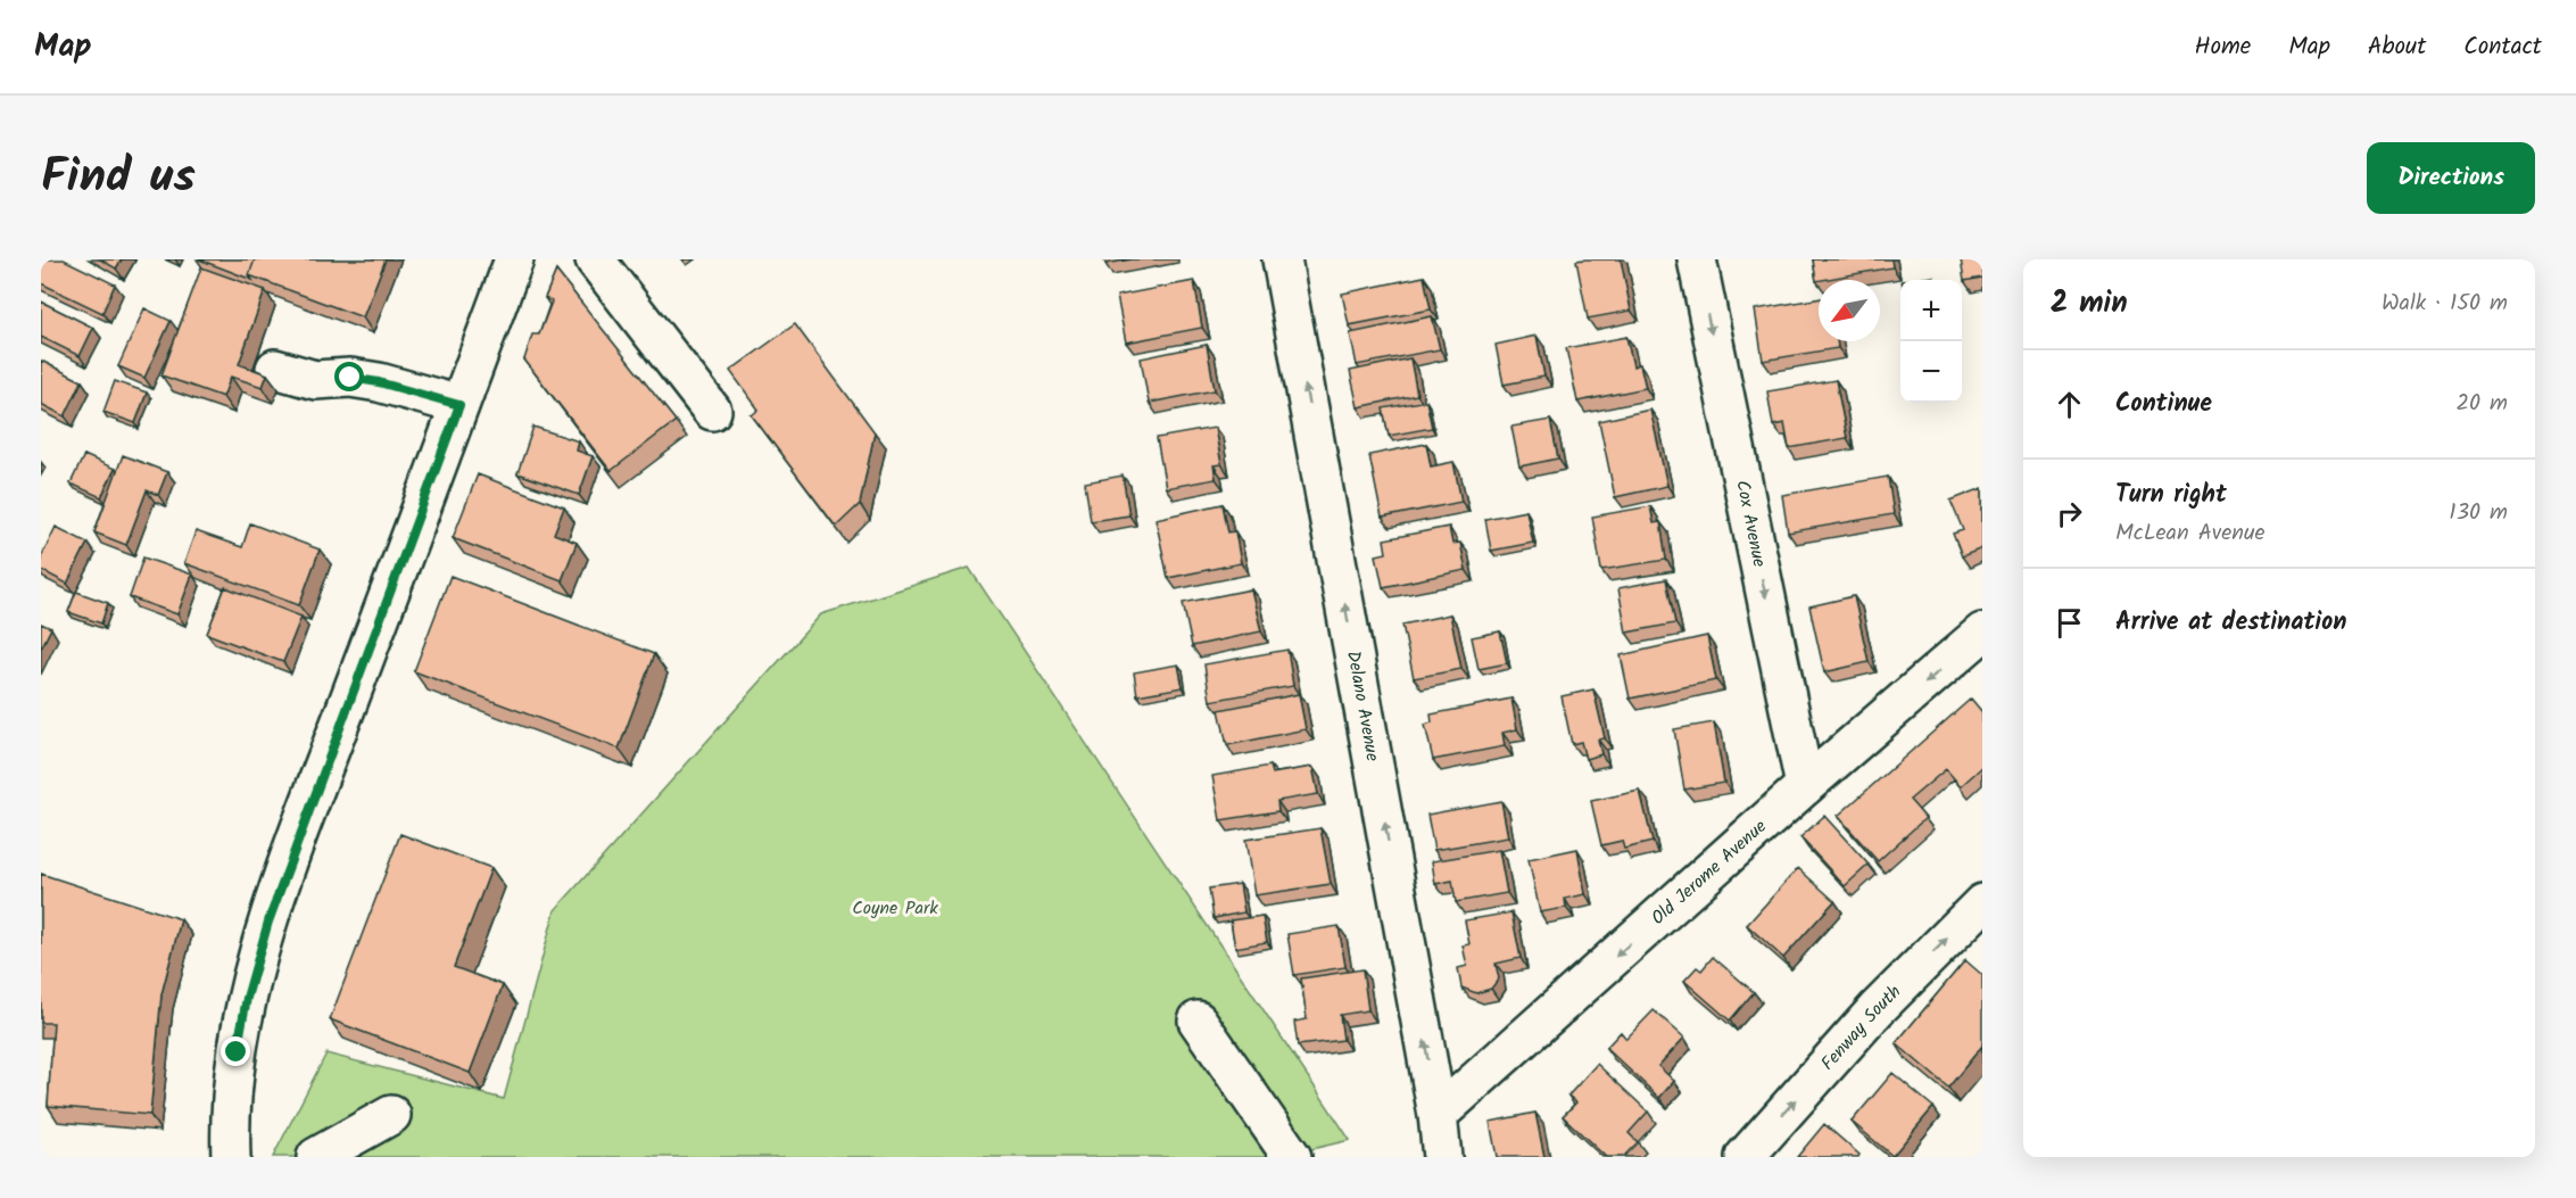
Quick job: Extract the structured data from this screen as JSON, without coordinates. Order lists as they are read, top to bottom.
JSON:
{
  "streets": {
    "street": [
      "Cox Avenue",
      "Delano Avenue",
      "Old Jerome Avenue",
      "Fenway South"
    ]
  },
  "crossings": [
    ["Cox Avenue", "Old Jerome Avenue"],
    ["Delano Avenue", "Old Jerome Avenue"]
  ],
  "one_way": [
    "Cox Avenue",
    "Delano Avenue",
    "Old Jerome Avenue",
    "Fenway South"
  ],
  "parks": ["Coyne Park"],
  "north": "bottom left",
  "page": {
    "header": "Map",
    "nav": [
      "Home",
      "Map",
      "About",
      "Contact"
    ],
    "title": "Find us",
    "buttons": "Directions",
    "heading": ["2 min", "Walk · 150 m"],
    "map_buttons": ["+", "−"],
    "list": [
      ["Continue", "20 m"],
      ["Turn right", "McLean Avenue", "130 m"],
      "Arrive at destination"
    ]
  }
}
